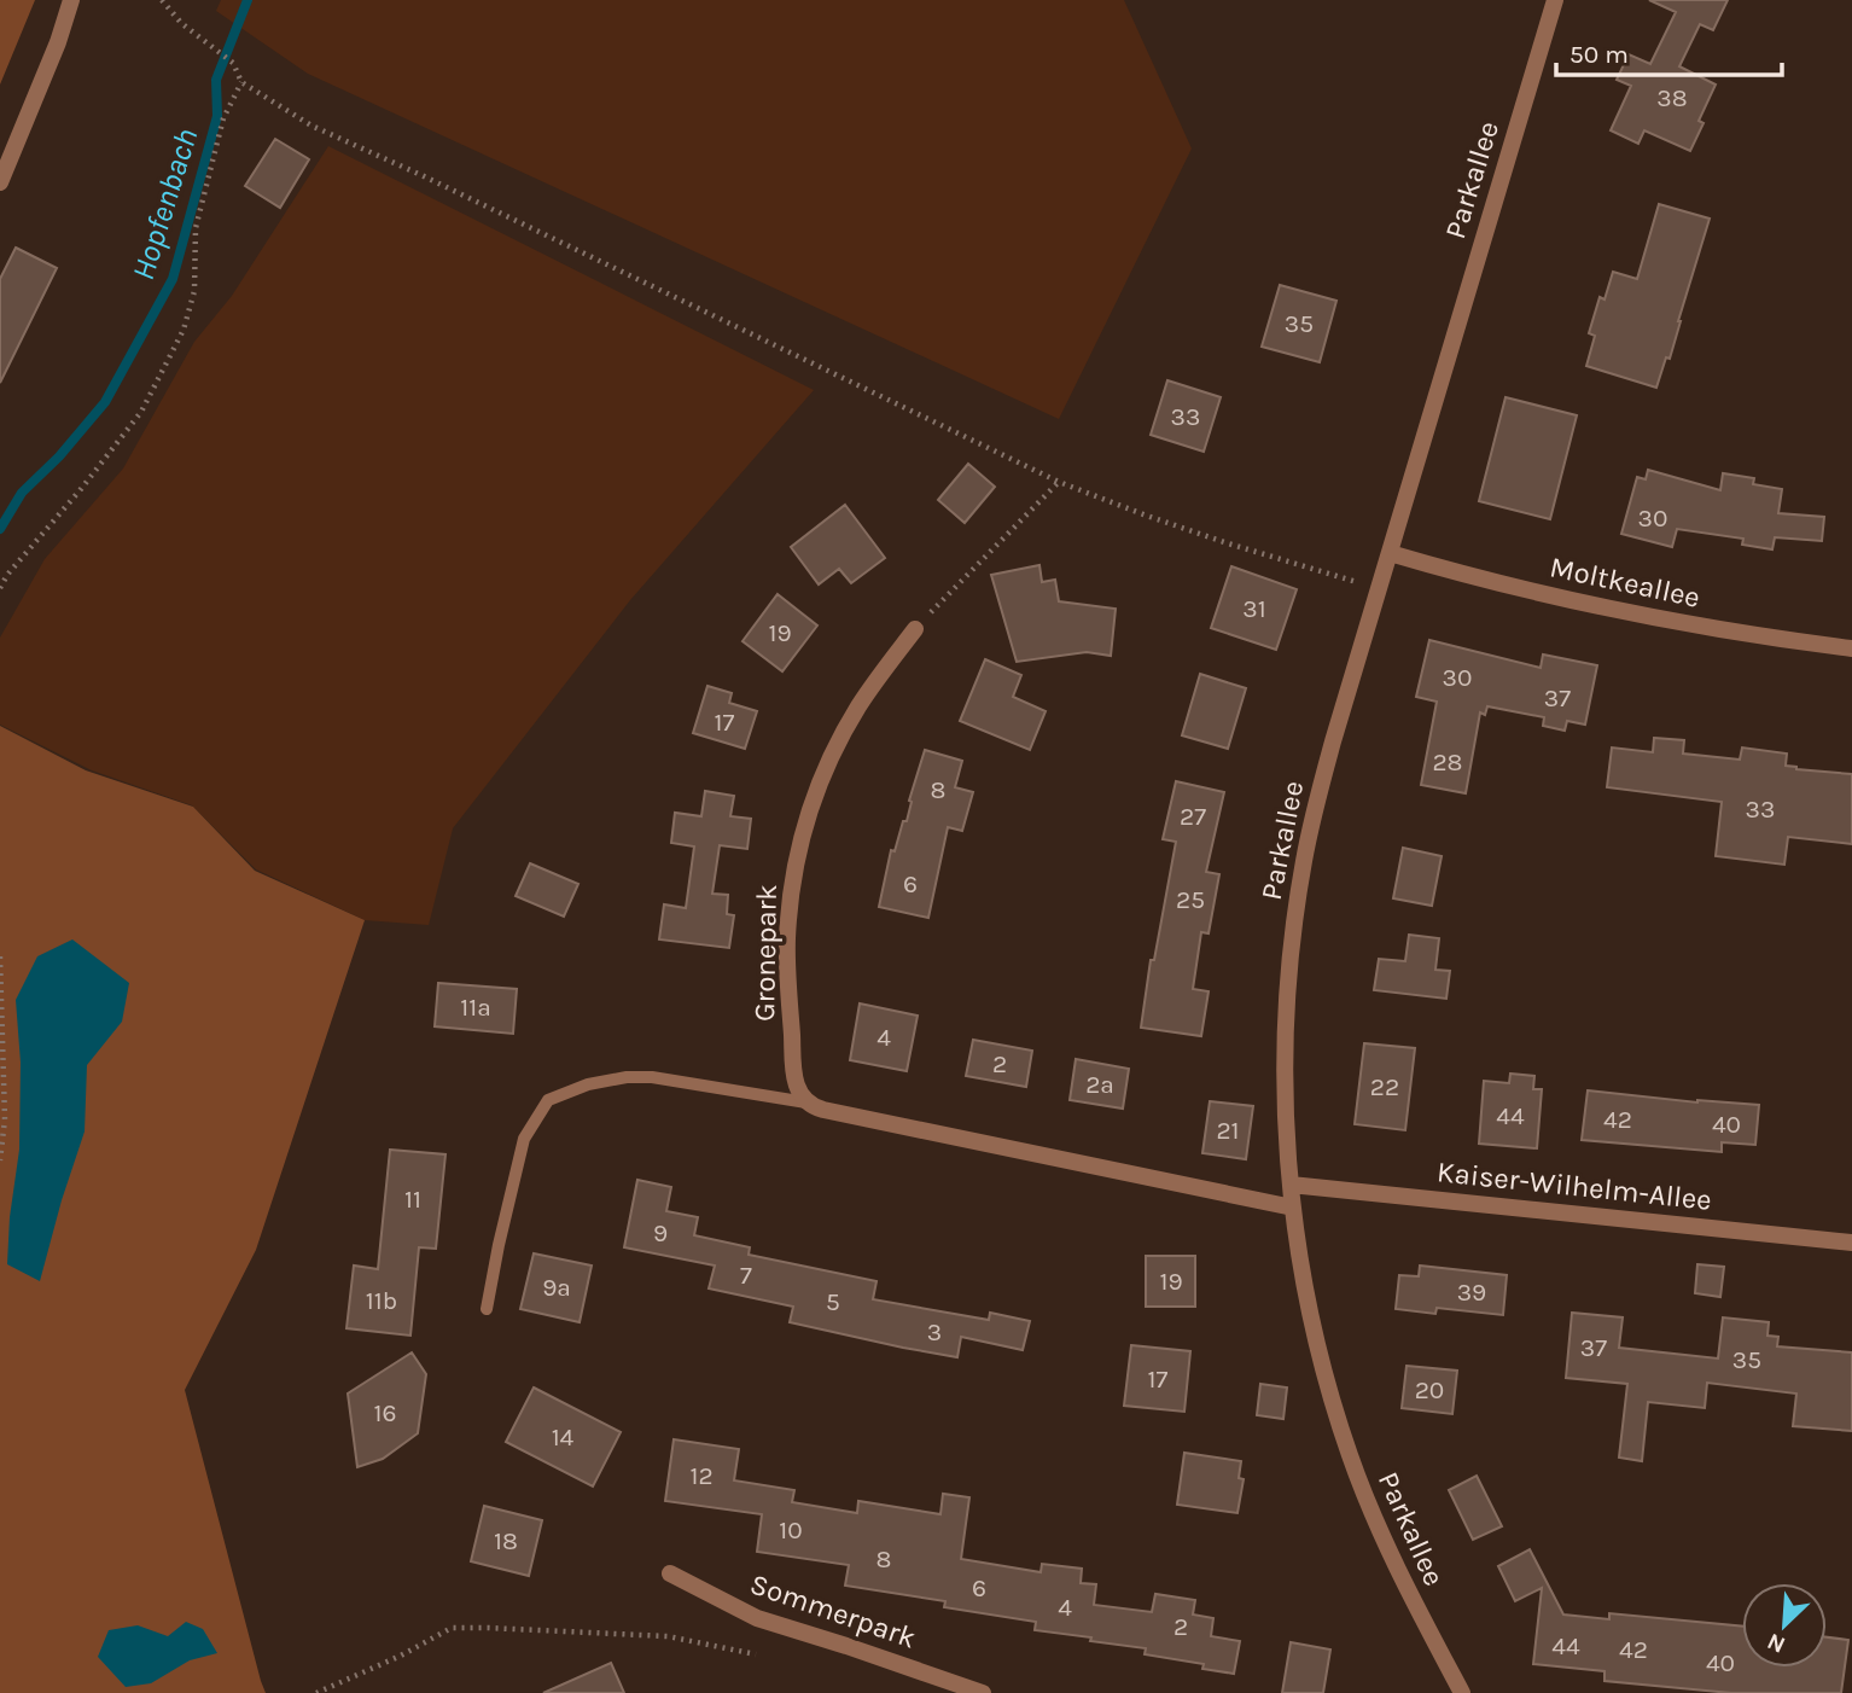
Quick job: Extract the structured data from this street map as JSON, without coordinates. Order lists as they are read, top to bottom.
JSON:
{
  "streets": {
    "street": [
      "Parkallee",
      "Moltkeallee",
      "Gronepark",
      "Kaiser-Wilhelm-Allee",
      "Sommerpark"
    ]
  },
  "crossings": [
    ["Parkallee", "Moltkeallee"],
    ["Parkallee", "Kaiser-Wilhelm-Allee"]
  ],
  "water": ["Hopfenbach"],
  "house_numbers": [
    "38",
    "35",
    "33",
    "30",
    "31",
    "19",
    "30",
    "37",
    "17",
    "28",
    "8",
    "33",
    "27",
    "6",
    "25",
    "11a",
    "4",
    "2",
    "2a",
    "22",
    "44",
    "42",
    "40",
    "21",
    "11",
    "9",
    "7",
    "19",
    "9a",
    "39",
    "11b",
    "5",
    "3",
    "37",
    "35",
    "17",
    "20",
    "16",
    "14",
    "12",
    "10",
    "18",
    "8",
    "6",
    "4",
    "2",
    "44",
    "42",
    "40"
  ],
  "scale_bar": "50 m",
  "north": "bottom left"
}
